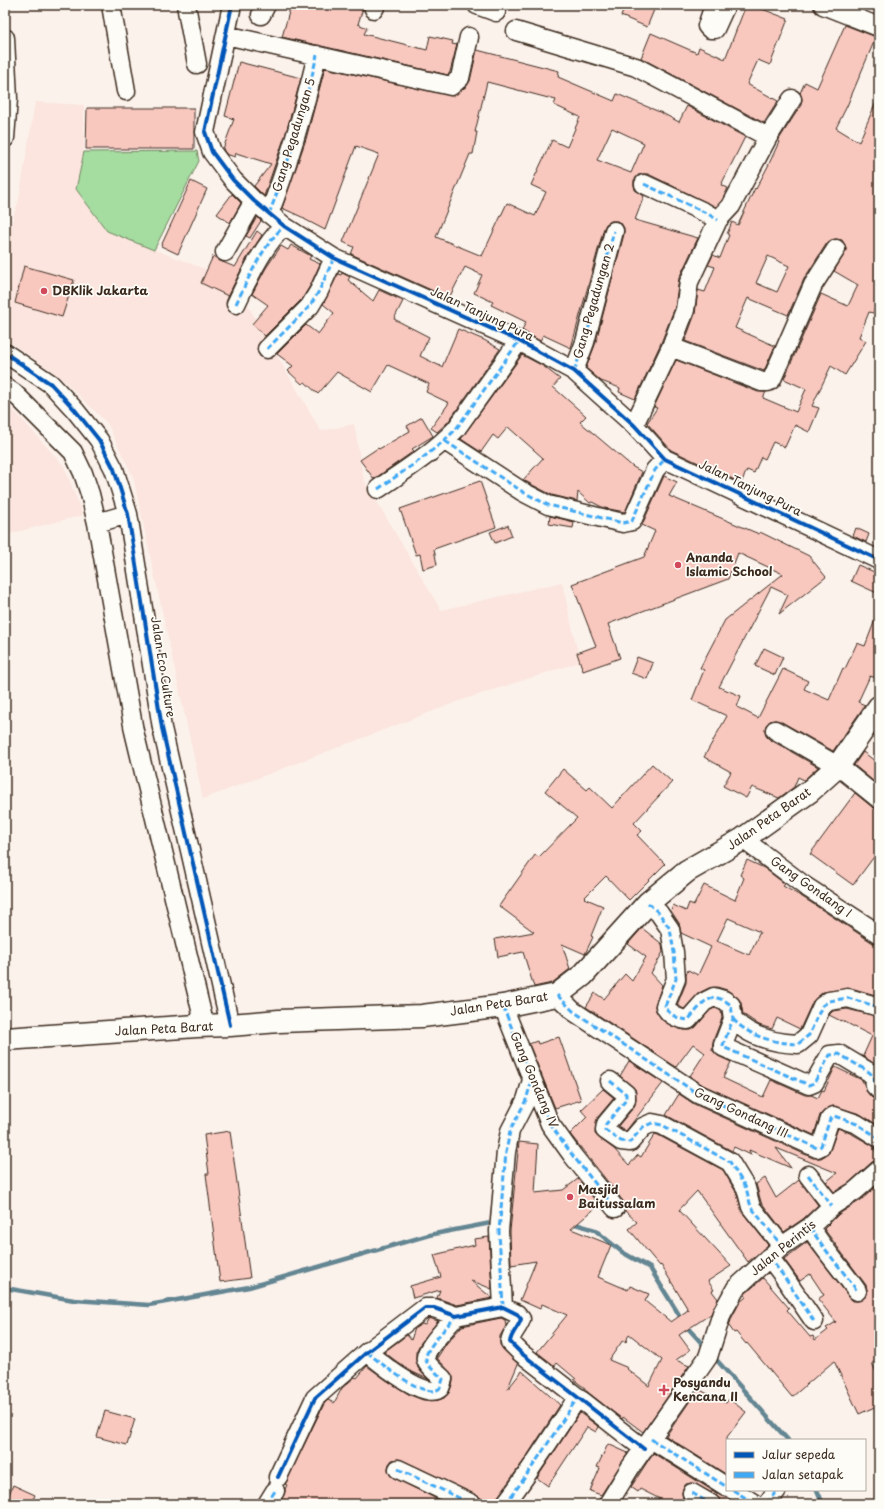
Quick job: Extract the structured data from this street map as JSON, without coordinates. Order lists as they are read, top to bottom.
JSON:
{
  "streets": {
    "main road": ["Jalan Peta Barat"],
    "street": [
      "Gang Pegadungan 5",
      "Gang Pegadungan 2",
      "Jalan Tanjung Pura",
      "Jalan Eco Culture",
      "Gang Gondang I",
      "Gang Gondang IV",
      "Gang Gondang III",
      "Jalan Perintis"
    ]
  },
  "crossings": [
    ["Gang Pegadungan 5", "Jalan Tanjung Pura"],
    ["Gang Pegadungan 2", "Jalan Tanjung Pura"],
    ["Jalan Eco Culture", "Jalan Peta Barat"],
    ["Jalan Peta Barat", "Gang Gondang I"],
    ["Jalan Peta Barat", "Gang Gondang IV"],
    ["Jalan Peta Barat", "Gang Gondang III"]
  ],
  "places": {
    "other": ["DBKlik Jakarta", "Ananda Islamic School", "Masjid Baitussalam"],
    "health": ["Posyandu Kencana II"]
  },
  "legend": ["Jalur sepeda", "Jalan setapak"]
}
